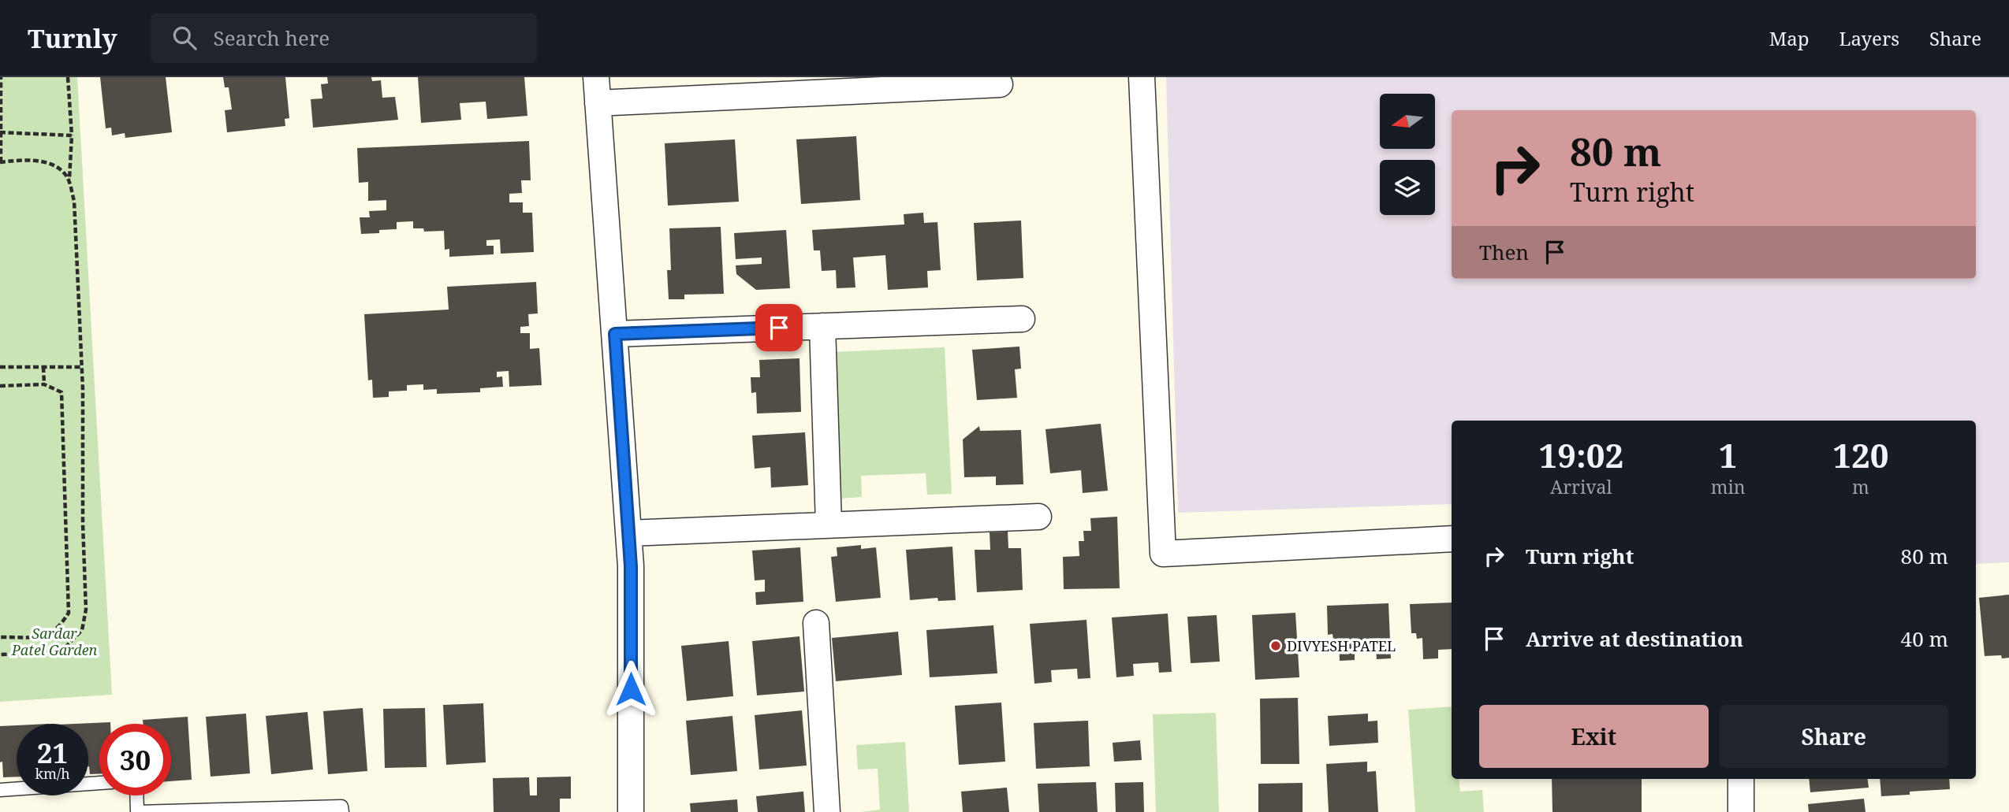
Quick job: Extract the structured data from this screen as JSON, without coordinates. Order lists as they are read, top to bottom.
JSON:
{
  "parks": ["Sardar Patel Garden"],
  "places": ["DIVYESH PATEL"],
  "north": "left",
  "page": {
    "header": "Turnly",
    "search": "Search here",
    "nav": ["Map", "Layers", "Share"],
    "turn": ["80 m", "Turn right"],
    "then": "Then",
    "eta": [
      "19:02",
      "Arrival",
      "1",
      "min",
      "120",
      "m"
    ],
    "list": [
      {
        "name": "Turn right",
        "value": "80 m"
      },
      {
        "name": "Arrive at destination",
        "value": "40 m"
      }
    ],
    "buttons": ["Exit", "Share"],
    "speed": "21 km/h",
    "limit": "30"
  }
}
